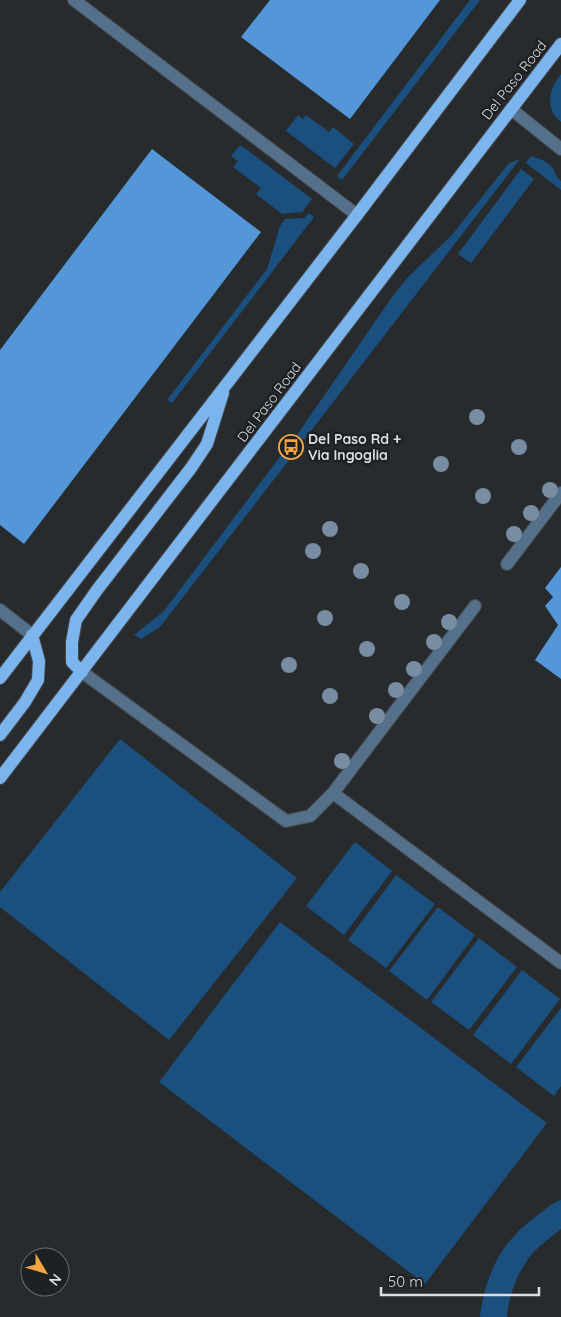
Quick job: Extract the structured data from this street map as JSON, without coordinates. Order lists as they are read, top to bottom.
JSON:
{
  "streets": {
    "main road": ["Del Paso Road"]
  },
  "places": {
    "bus stop": ["Del Paso Rd + Via Ingoglia"]
  },
  "scale_bar": "50 m",
  "north": "bottom right"
}
